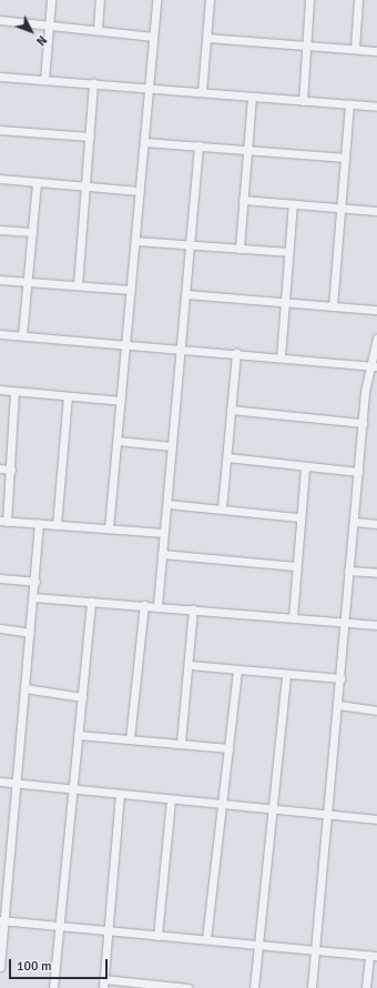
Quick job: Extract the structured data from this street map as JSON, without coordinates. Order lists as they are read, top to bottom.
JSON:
{
  "scale_bar": "100 m",
  "north": "bottom right"
}
